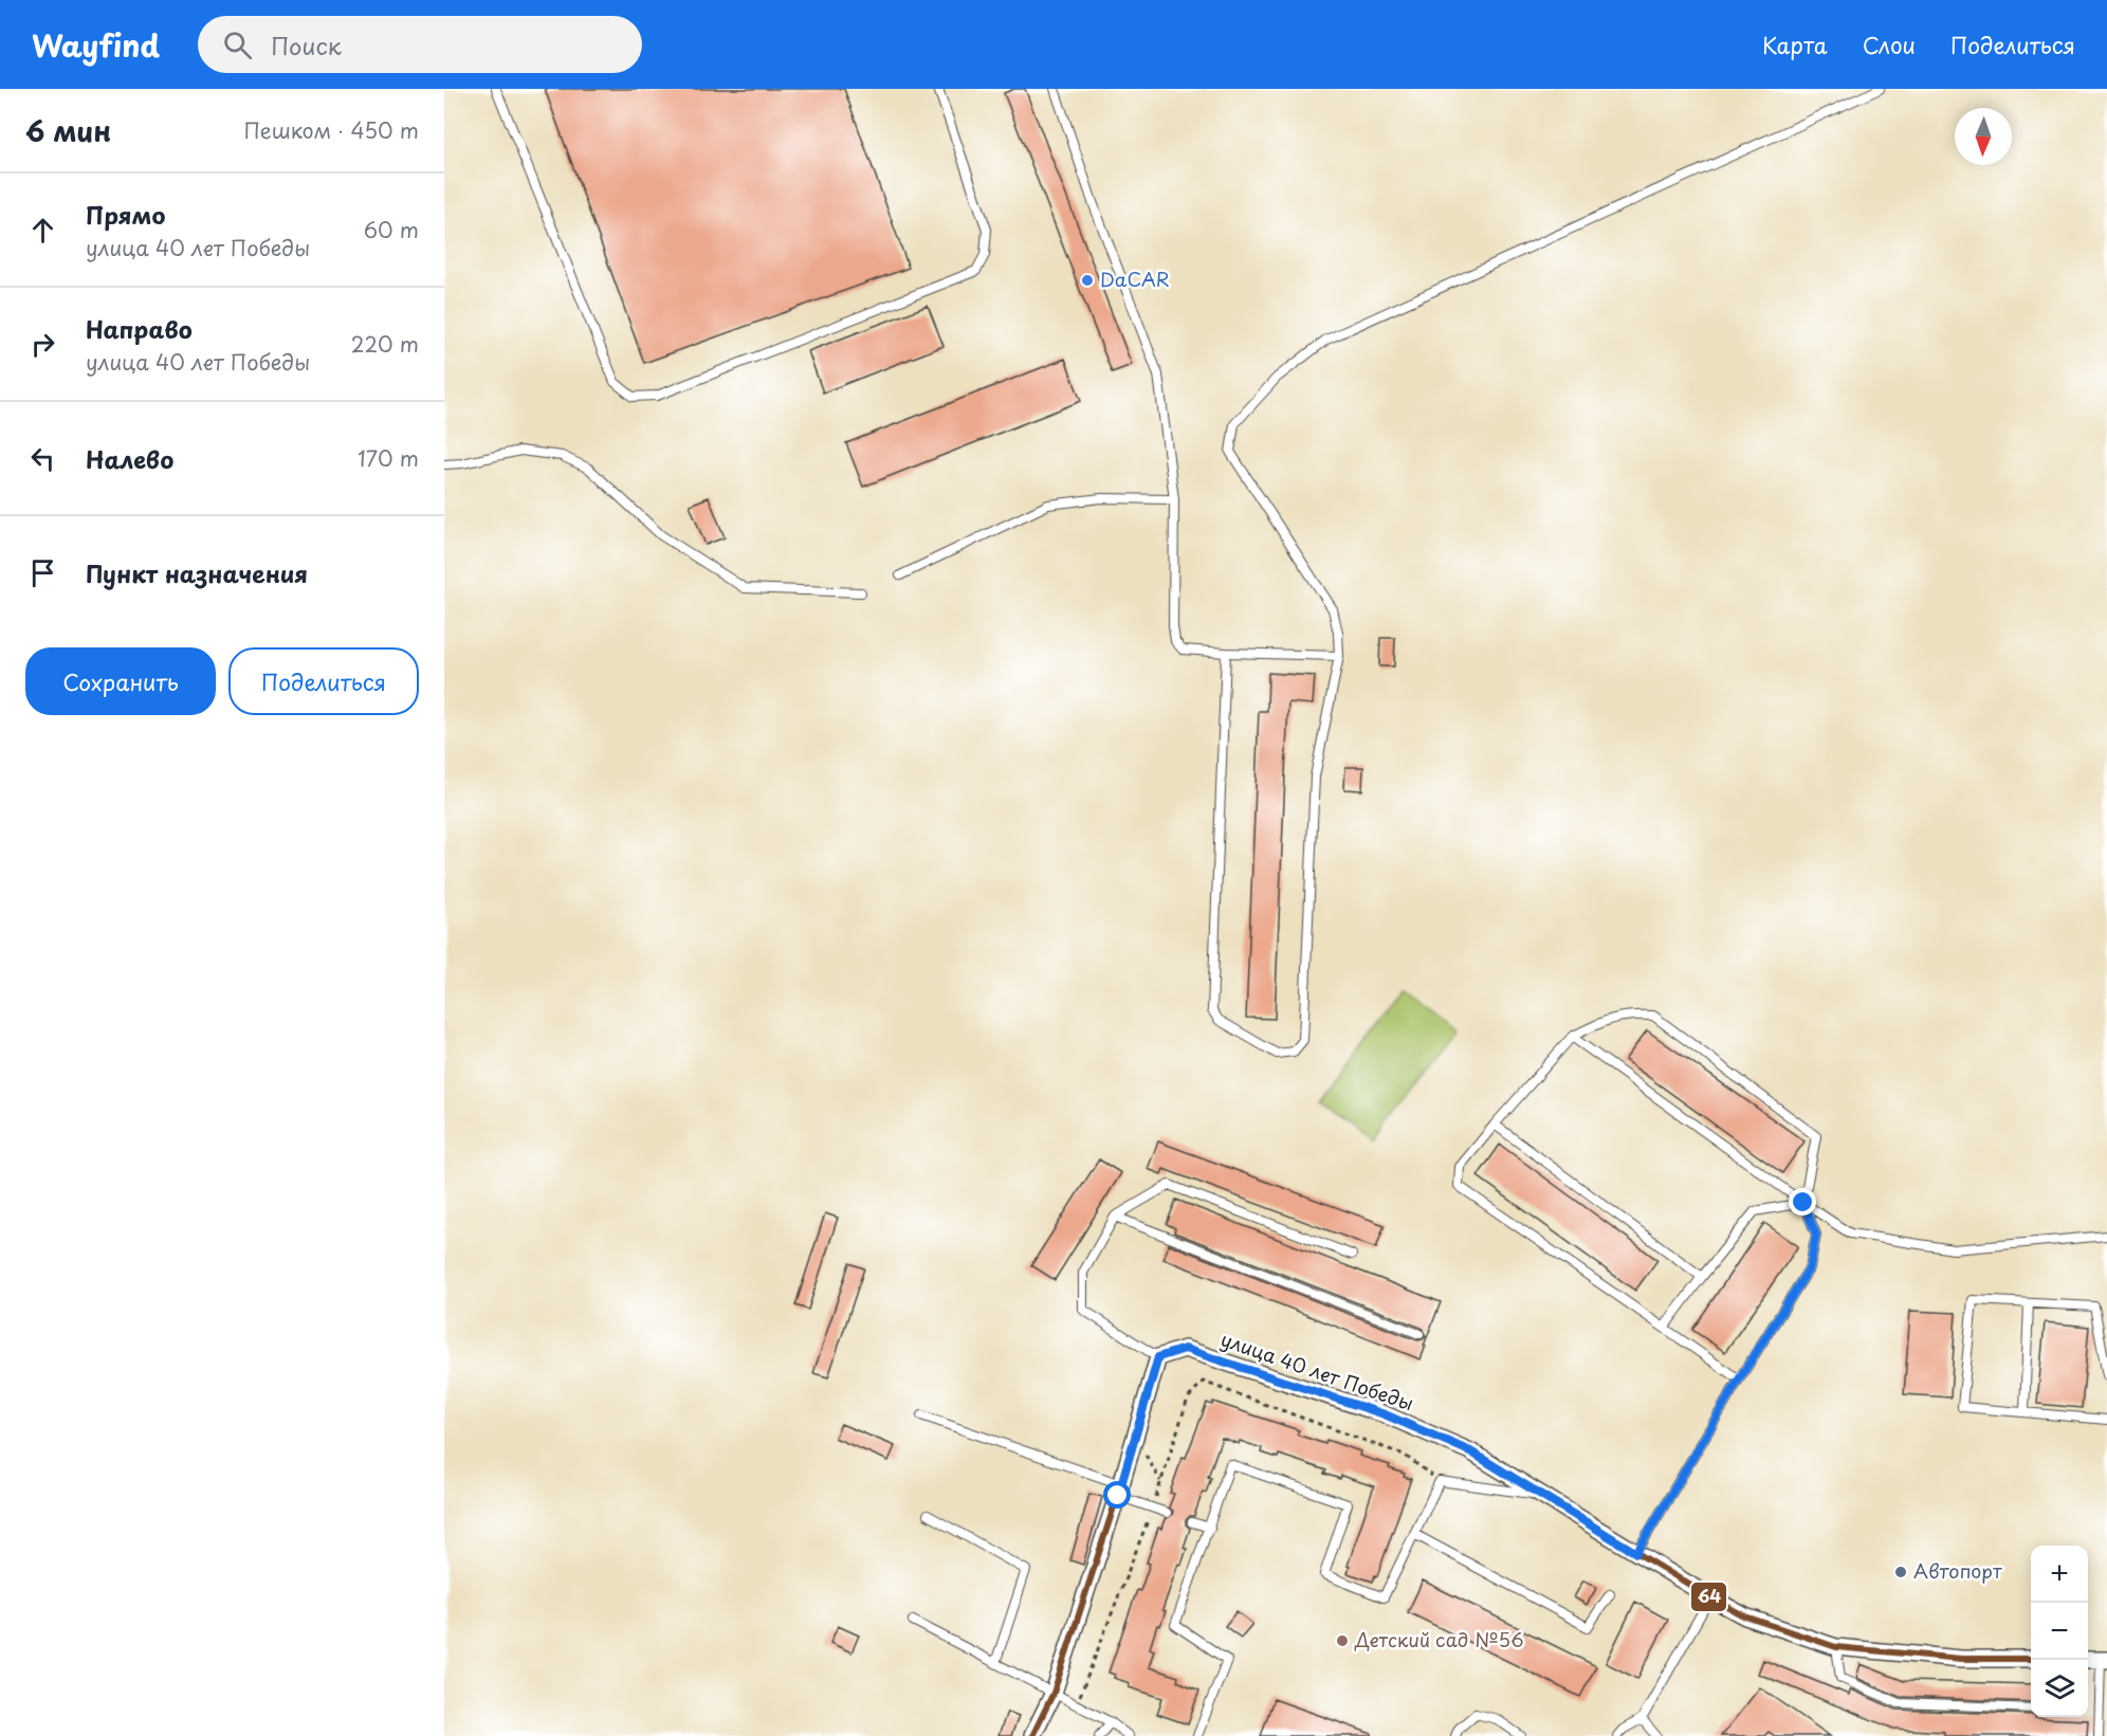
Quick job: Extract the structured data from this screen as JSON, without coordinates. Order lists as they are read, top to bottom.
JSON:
{
  "streets": {
    "street": ["улица 40 лет Победы"]
  },
  "places": ["DaCAR", "Автопорт", "Детский сад №56"],
  "lines": ["transit line 64"],
  "north": "bottom",
  "page": {
    "header": "Wayfind",
    "search": "Поиск",
    "nav": ["Карта", "Слои", "Поделиться"],
    "heading": ["6 мин", "Пешком · 450 m"],
    "list": [
      ["Прямо", "улица 40 лет Победы", "60 m"],
      ["Направо", "улица 40 лет Победы", "220 m"],
      ["Налево", "170 m"],
      "Пункт назначения"
    ],
    "buttons": ["Сохранить", "Поделиться"],
    "map_buttons": ["+", "−"]
  }
}
